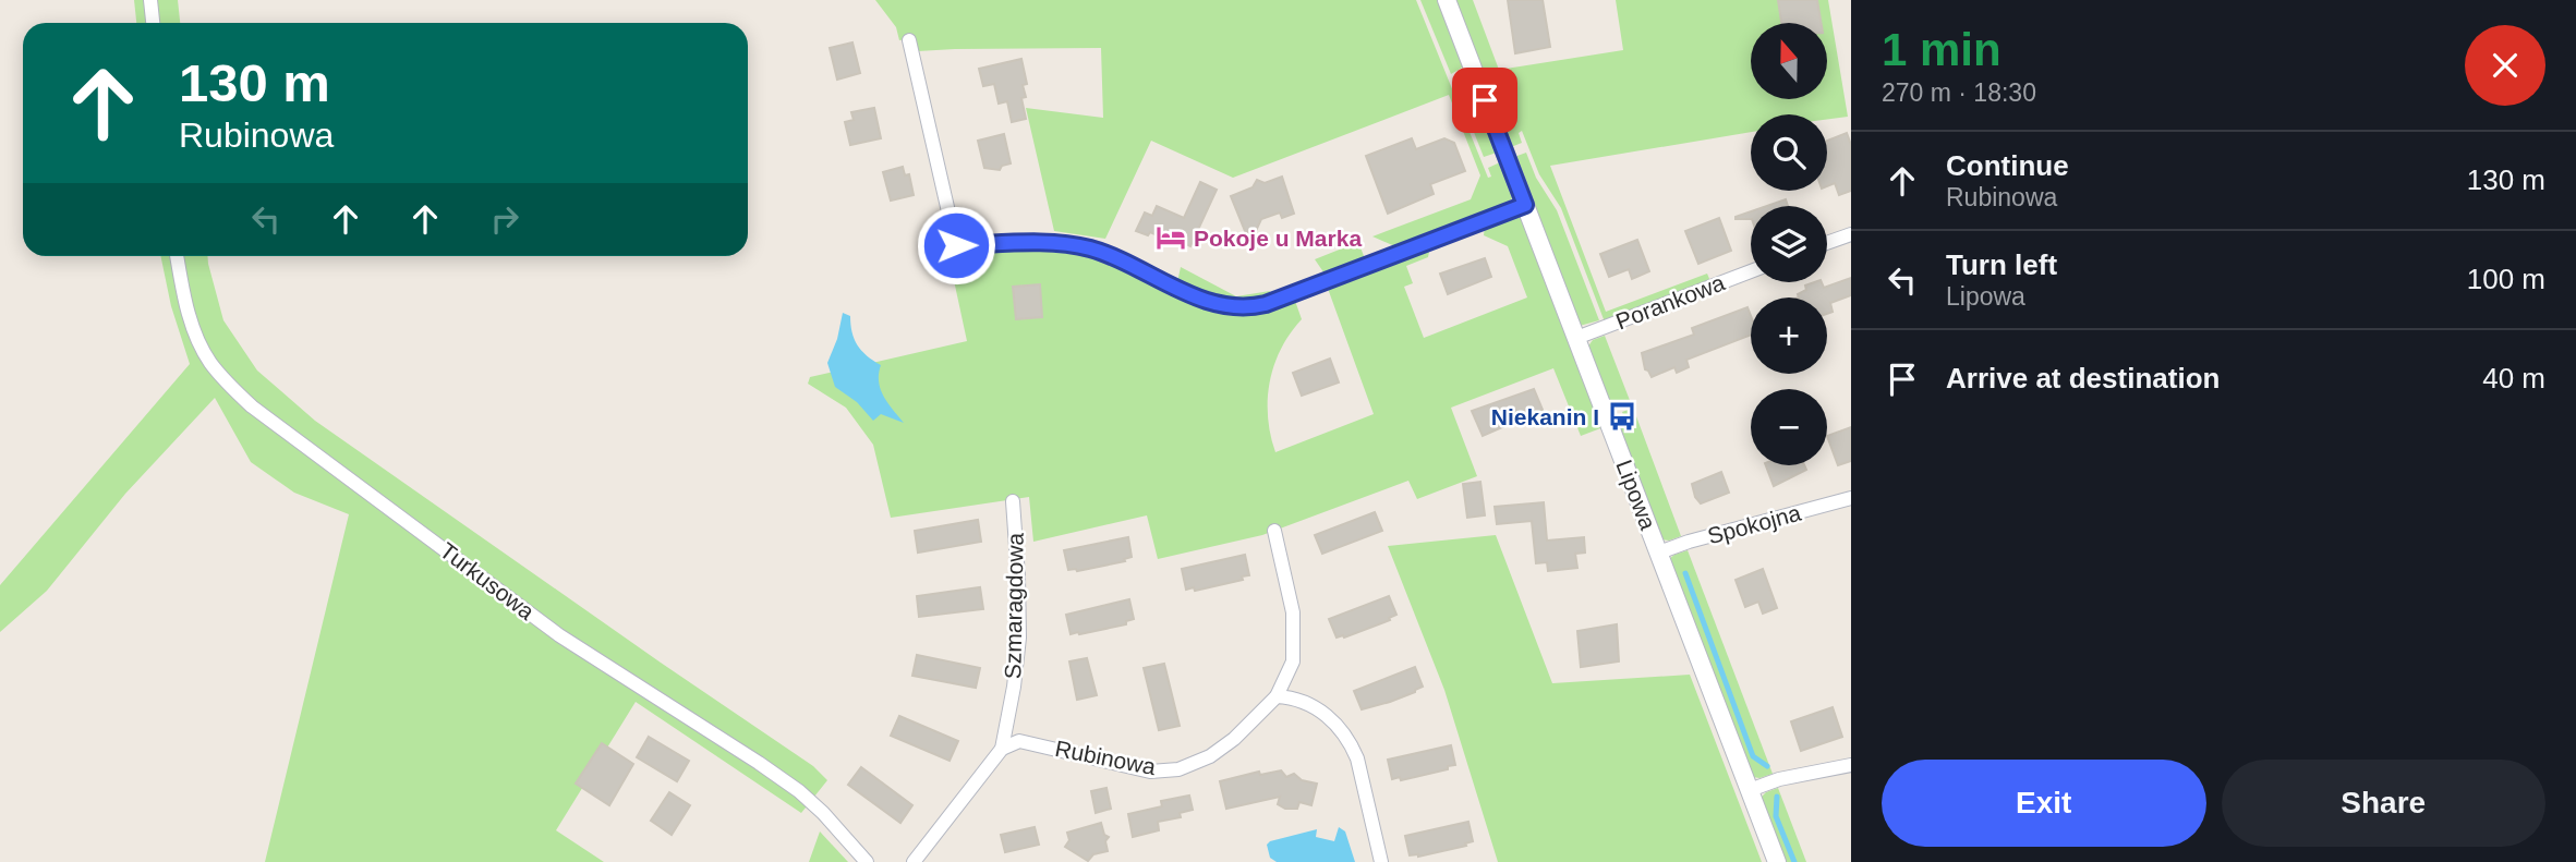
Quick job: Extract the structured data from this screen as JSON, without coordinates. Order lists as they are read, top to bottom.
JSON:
{
  "streets": {
    "street": [
      "Porankowa",
      "Lipowa",
      "Spokojna",
      "Turkusowa",
      "Szmaragdowa",
      "Rubinowa"
    ]
  },
  "crossings": [
    ["Porankowa", "Lipowa"],
    ["Lipowa", "Spokojna"],
    ["Szmaragdowa", "Rubinowa"]
  ],
  "places": {
    "hotel": ["Pokoje u Marka"],
    "bus stop": ["Niekanin I"]
  },
  "north": "top",
  "page": {
    "heading": ["1 min", "270 m · 18:30"],
    "map_buttons": ["+", "−"],
    "turn": ["130 m", "Rubinowa"],
    "list": [
      {
        "name": "Continue",
        "note": "Rubinowa",
        "value": "130 m"
      },
      {
        "name": "Turn left",
        "note": "Lipowa",
        "value": "100 m"
      },
      {
        "name": "Arrive at destination",
        "value": "40 m"
      }
    ],
    "buttons": ["Exit", "Share"]
  }
}
